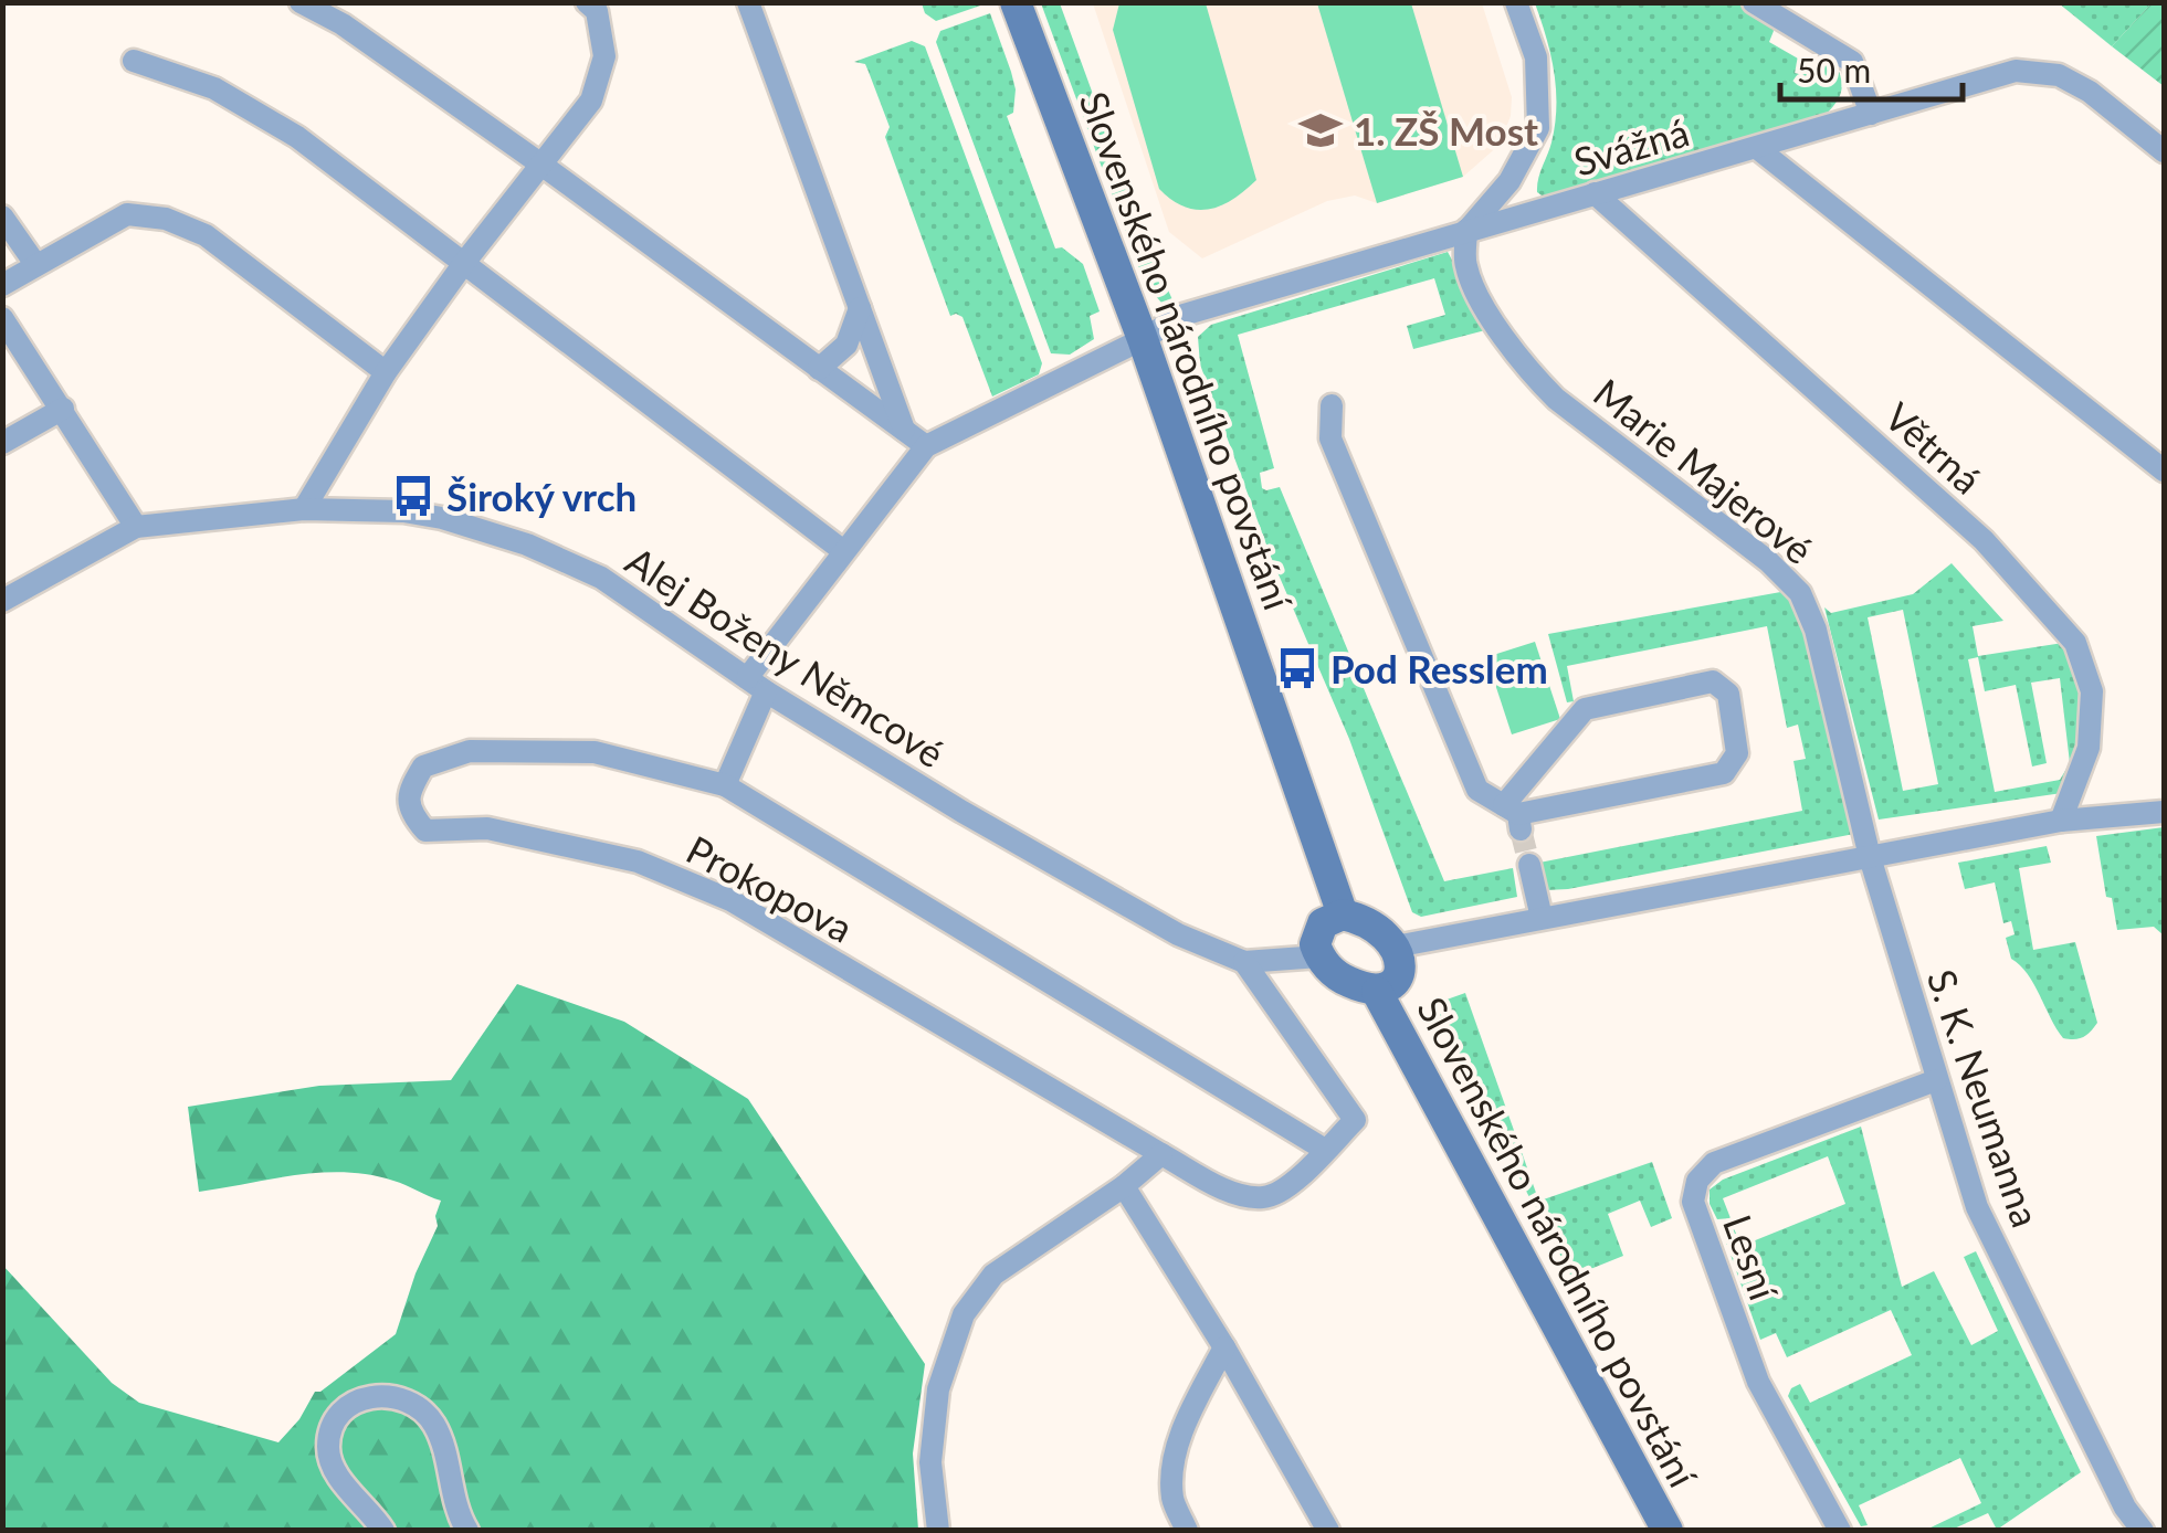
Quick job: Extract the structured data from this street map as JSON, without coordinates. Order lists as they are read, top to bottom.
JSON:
{
  "streets": {
    "street": [
      "Svážná",
      "Slovenského národního povstání",
      "Větrná",
      "Marie Majerové",
      "Alej Boženy Němcové",
      "Prokopova",
      "S. K. Neumanna",
      "Lesní"
    ]
  },
  "crossings": [
    ["Svážná", "Slovenského národního povstání"],
    ["Svážná", "Větrná"],
    ["Svážná", "Marie Majerové"],
    ["Slovenského národního povstání", "Alej Boženy Němcové"],
    ["Marie Majerové", "S. K. Neumanna"],
    ["Alej Boženy Němcové", "Prokopova"],
    ["S. K. Neumanna", "Lesní"]
  ],
  "places": {
    "school or university": ["1. ZŠ Most"],
    "bus stop": ["Široký vrch", "Pod Resslem"]
  },
  "scale_bar": "50 m"
}
